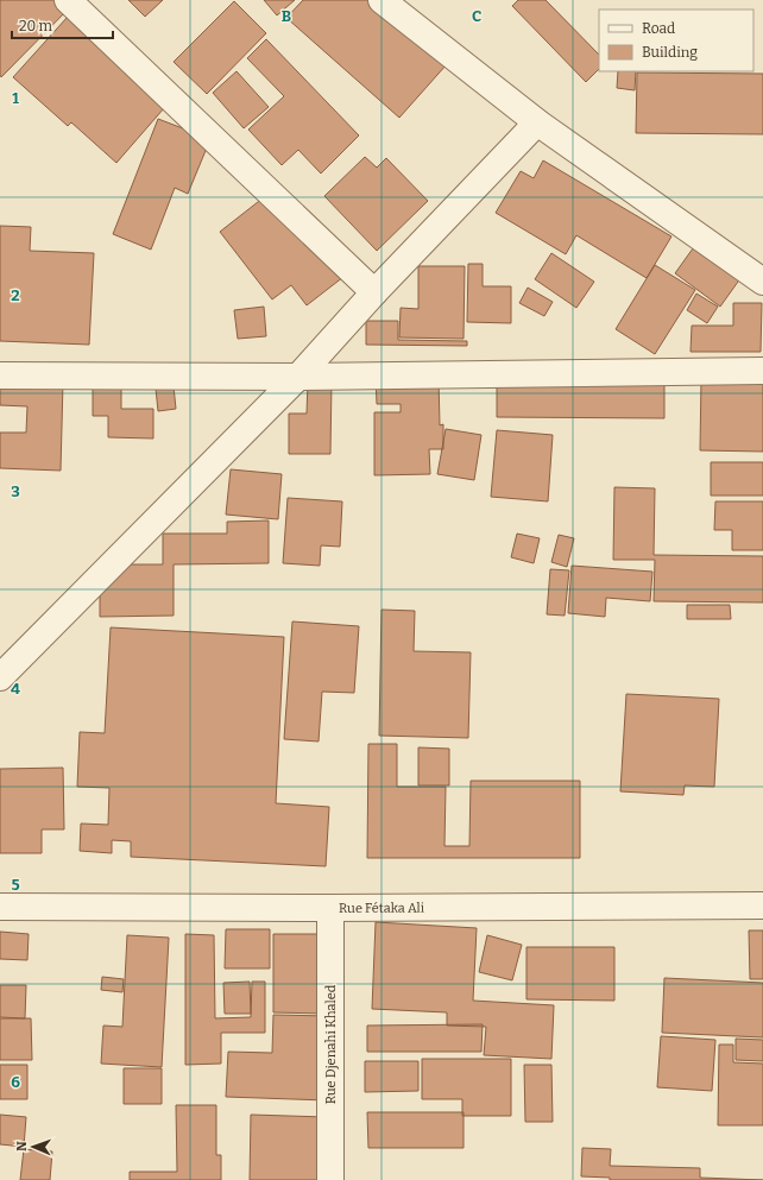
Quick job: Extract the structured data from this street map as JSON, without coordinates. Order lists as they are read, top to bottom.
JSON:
{
  "streets": {
    "street": ["Rue Fétaka Ali", "Rue Djenahi Khaled"]
  },
  "crossings": [
    ["Rue Fétaka Ali", "Rue Djenahi Khaled"]
  ],
  "legend": ["Road", "Building"],
  "scale_bar": "20 m",
  "north": "left",
  "grid": {
    "columns": ["B", "C"],
    "rows": [
      "1",
      "2",
      "3",
      "4",
      "5",
      "6"
    ]
  }
}
